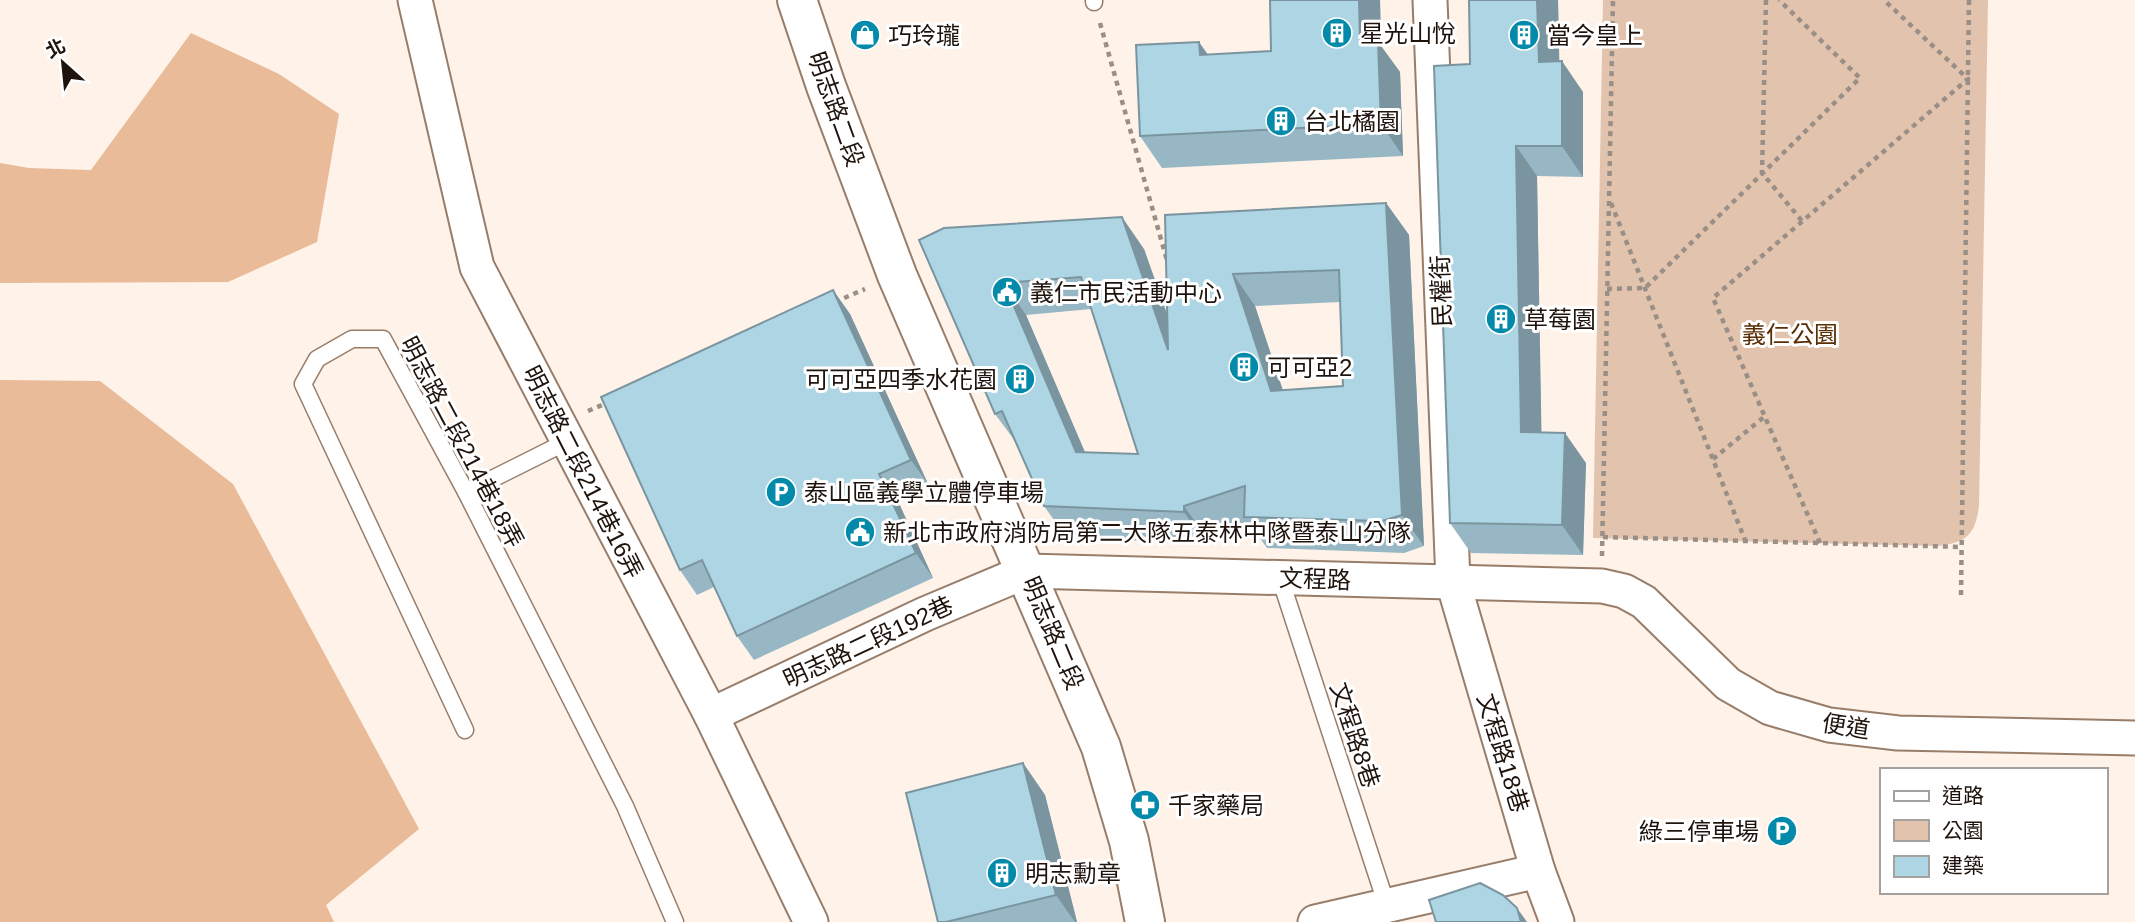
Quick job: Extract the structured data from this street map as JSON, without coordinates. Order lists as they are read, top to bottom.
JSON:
{
  "streets": {
    "main road": ["明志路二段"],
    "street": [
      "民權街",
      "明志路二段214巷16弄",
      "文程路",
      "明志路二段192巷",
      "便道",
      "文程路18巷"
    ],
    "lane": ["明志路二段214巷18弄", "文程路8巷"]
  },
  "crossings": [
    ["明志路二段", "文程路"],
    ["明志路二段", "明志路二段192巷"],
    ["民權街", "文程路"],
    ["民權街", "文程路18巷"],
    ["明志路二段214巷16弄", "明志路二段192巷"],
    ["文程路", "明志路二段192巷"],
    ["文程路", "便道"],
    ["文程路", "文程路8巷"],
    ["文程路", "文程路18巷"]
  ],
  "parks": ["義仁公園"],
  "places": {
    "building": [
      "星光山悅",
      "當今皇上",
      "台北橘園",
      "草莓園",
      "可可亞2",
      "可可亞四季水花園",
      "明志勳章"
    ],
    "shop": ["巧玲瓏"],
    "public building": ["義仁市民活動中心", "新北市政府消防局第二大隊五泰林中隊暨泰山分隊"],
    "parking": ["泰山區義學立體停車場", "綠三停車場"],
    "pharmacy": ["千家藥局"]
  },
  "legend": ["道路", "公園", "建築"],
  "north": "top left"
}
